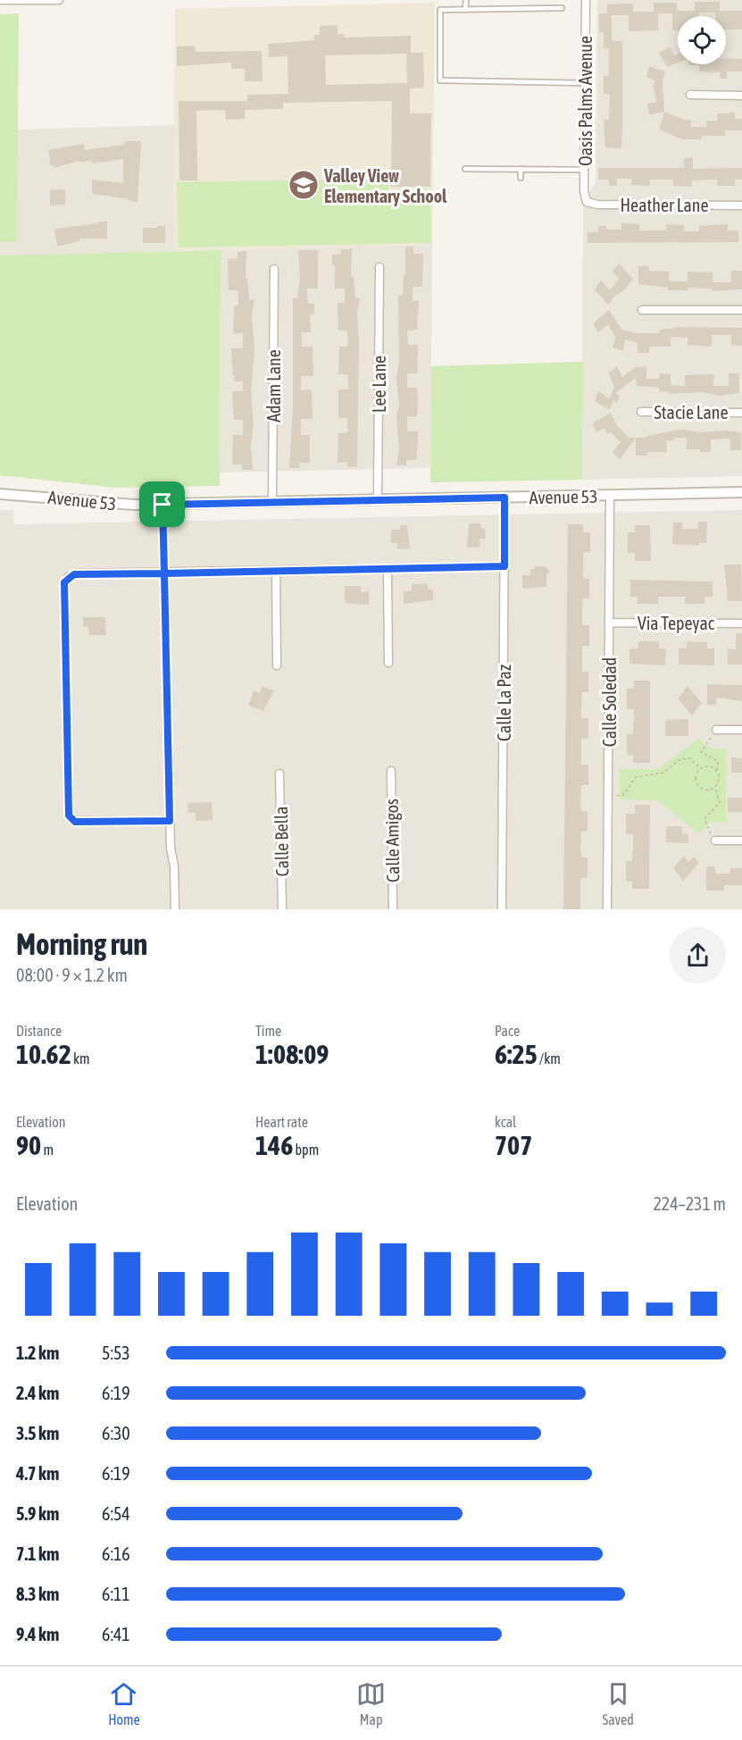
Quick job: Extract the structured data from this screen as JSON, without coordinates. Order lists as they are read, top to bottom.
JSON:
{
  "streets": {
    "street": [
      "Oasis Palms Avenue",
      "Heather Lane",
      "Lee Lane",
      "Adam Lane",
      "Stacie Lane",
      "Avenue 53",
      "Via Tepeyac",
      "Calle Soledad",
      "Calle La Paz",
      "Calle Amigos",
      "Calle Bella"
    ]
  },
  "crossings": [
    ["Oasis Palms Avenue", "Heather Lane"],
    ["Lee Lane", "Avenue 53"],
    ["Adam Lane", "Avenue 53"],
    ["Avenue 53", "Calle Soledad"],
    ["Avenue 53", "Calle La Paz"],
    ["Via Tepeyac", "Calle Soledad"]
  ],
  "places": {
    "school or university": ["Valley View Elementary School"]
  },
  "page": {
    "heading": ["Morning run", "08:00 · 9 × 1.2 km"],
    "stats": [
      ["Distance", "10.62 km"],
      ["Time", "1:08:09"],
      ["Pace", "6:25 /km"],
      ["Elevation", "90 m"],
      ["Heart rate", "146 bpm"],
      ["kcal", "707"]
    ],
    "chart": ["Elevation", "224–231 m"],
    "list": [
      {
        "name": "1.2 km",
        "note": "5:53"
      },
      {
        "name": "2.4 km",
        "note": "6:19"
      },
      {
        "name": "3.5 km",
        "note": "6:30"
      },
      {
        "name": "4.7 km",
        "note": "6:19"
      },
      {
        "name": "5.9 km",
        "note": "6:54"
      },
      {
        "name": "7.1 km",
        "note": "6:16"
      },
      {
        "name": "8.3 km",
        "note": "6:11"
      },
      {
        "name": "9.4 km",
        "note": "6:41"
      }
    ],
    "tabs": ["Home", "Map", "Saved"]
  }
}
